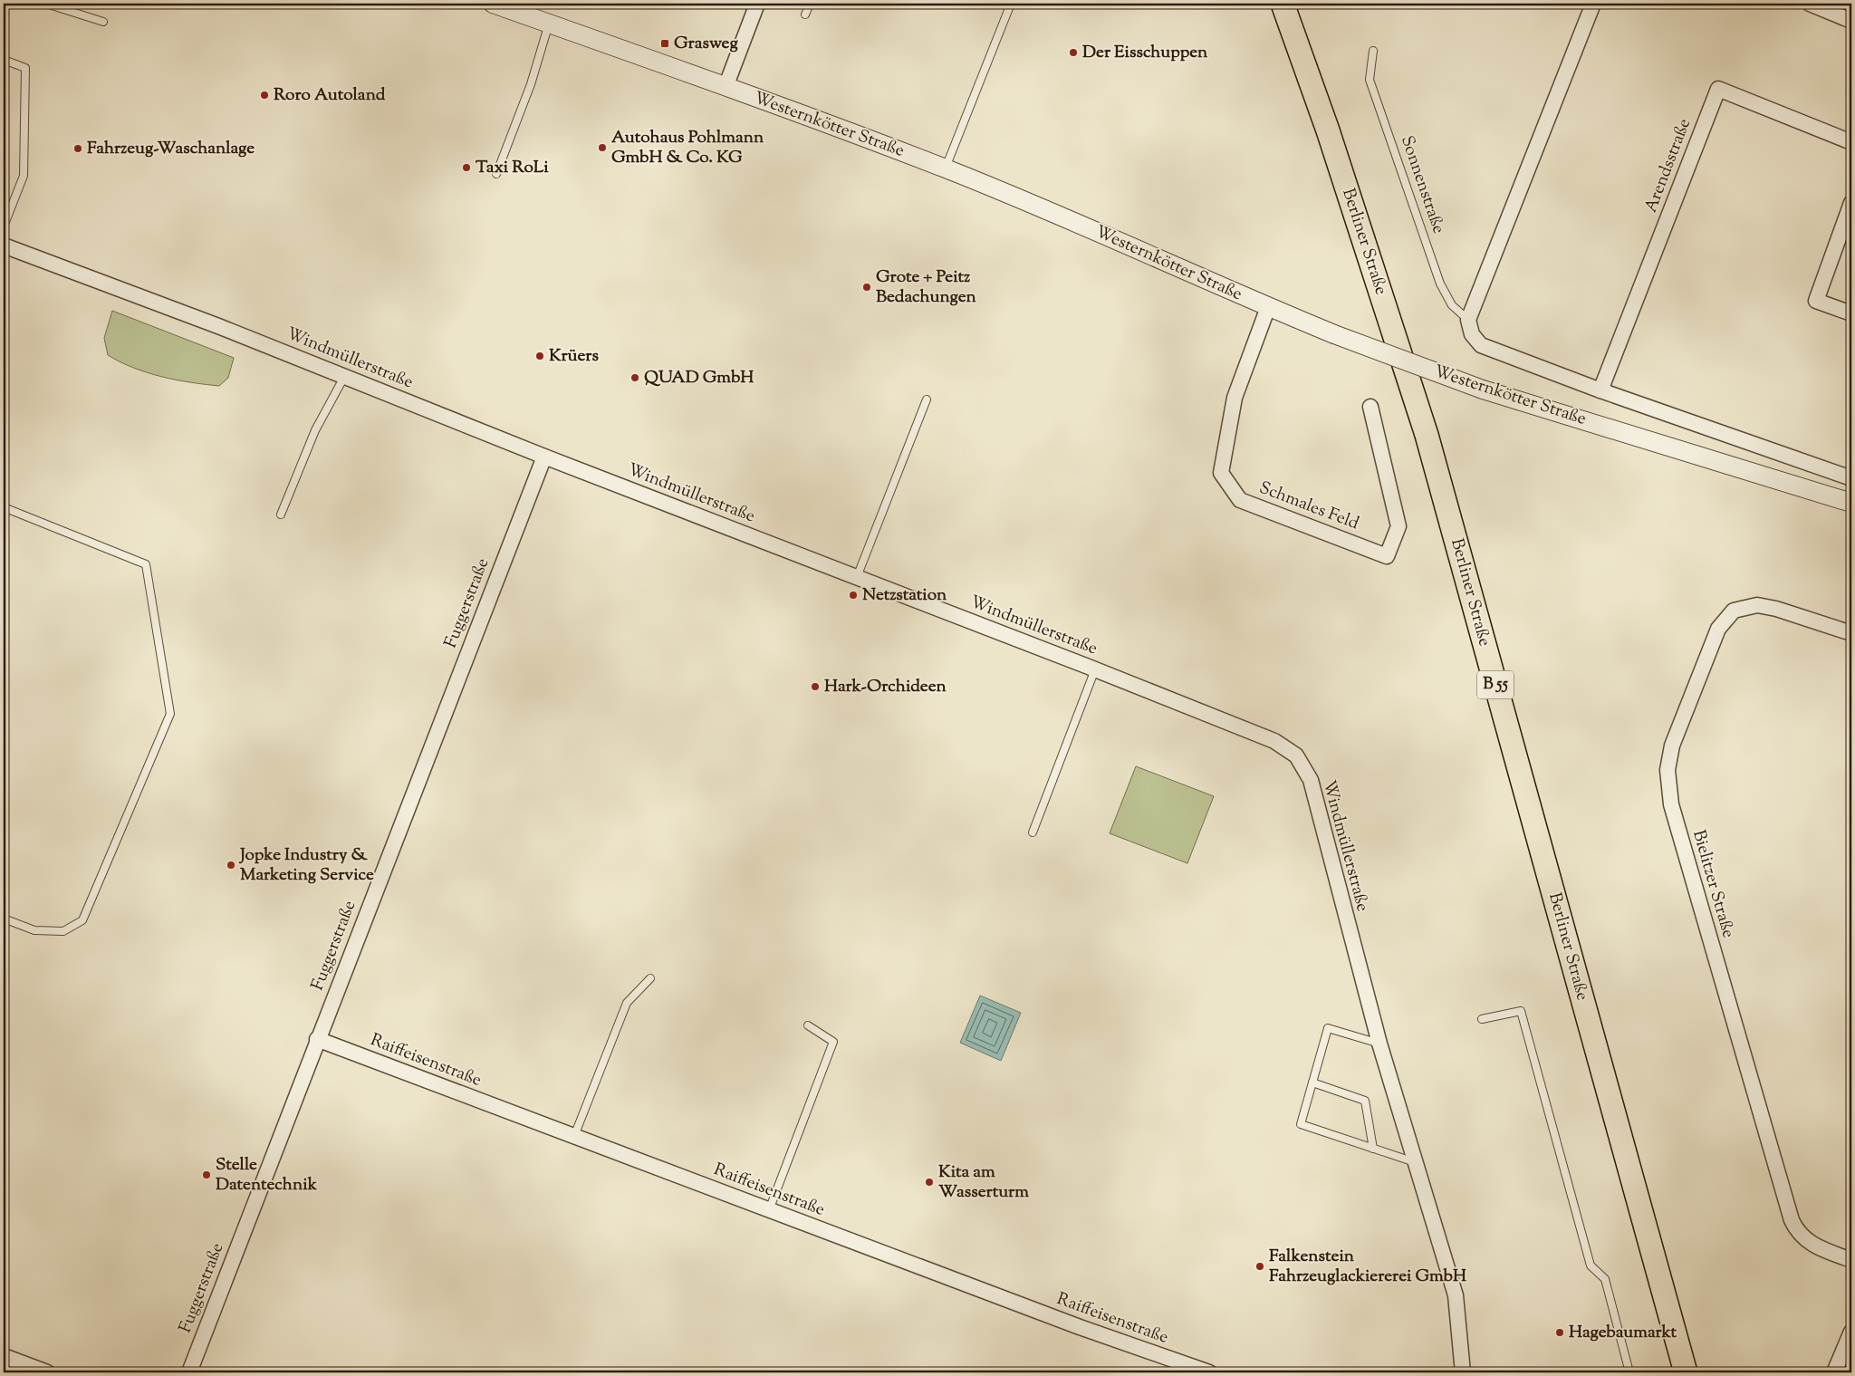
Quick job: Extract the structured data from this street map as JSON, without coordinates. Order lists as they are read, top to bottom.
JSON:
{
  "streets": {
    "main road": ["Berliner Straße", "B 55"],
    "street": [
      "Westernkötter Straße",
      "Arendsstraße",
      "Windmüllerstraße",
      "Schmales Feld",
      "Fuggerstraße",
      "Bielitzer Straße",
      "Raiffeisenstraße"
    ],
    "lane": ["Sonnenstraße"]
  },
  "crossings": [
    ["Westernkötter Straße", "Arendsstraße"],
    ["Westernkötter Straße", "Sonnenstraße"],
    ["Westernkötter Straße", "Schmales Feld"],
    ["Windmüllerstraße", "Fuggerstraße"],
    ["Fuggerstraße", "Raiffeisenstraße"]
  ],
  "places": {
    "transit": ["Grasweg"],
    "other": [
      "Der Eisschuppen",
      "Roro Autoland",
      "Autohaus Pohlmann GmbH & Co. KG",
      "Fahrzeug-Waschanlage",
      "Taxi RoLi",
      "Grote + Peitz Bedachungen",
      "Krüers",
      "QUAD GmbH",
      "Netzstation",
      "Hark-Orchideen",
      "Jopke Industry & Marketing Service",
      "Stelle Datentechnik",
      "Kita am Wasserturm",
      "Falkenstein Fahrzeuglackiererei GmbH",
      "Hagebaumarkt"
    ]
  }
}
